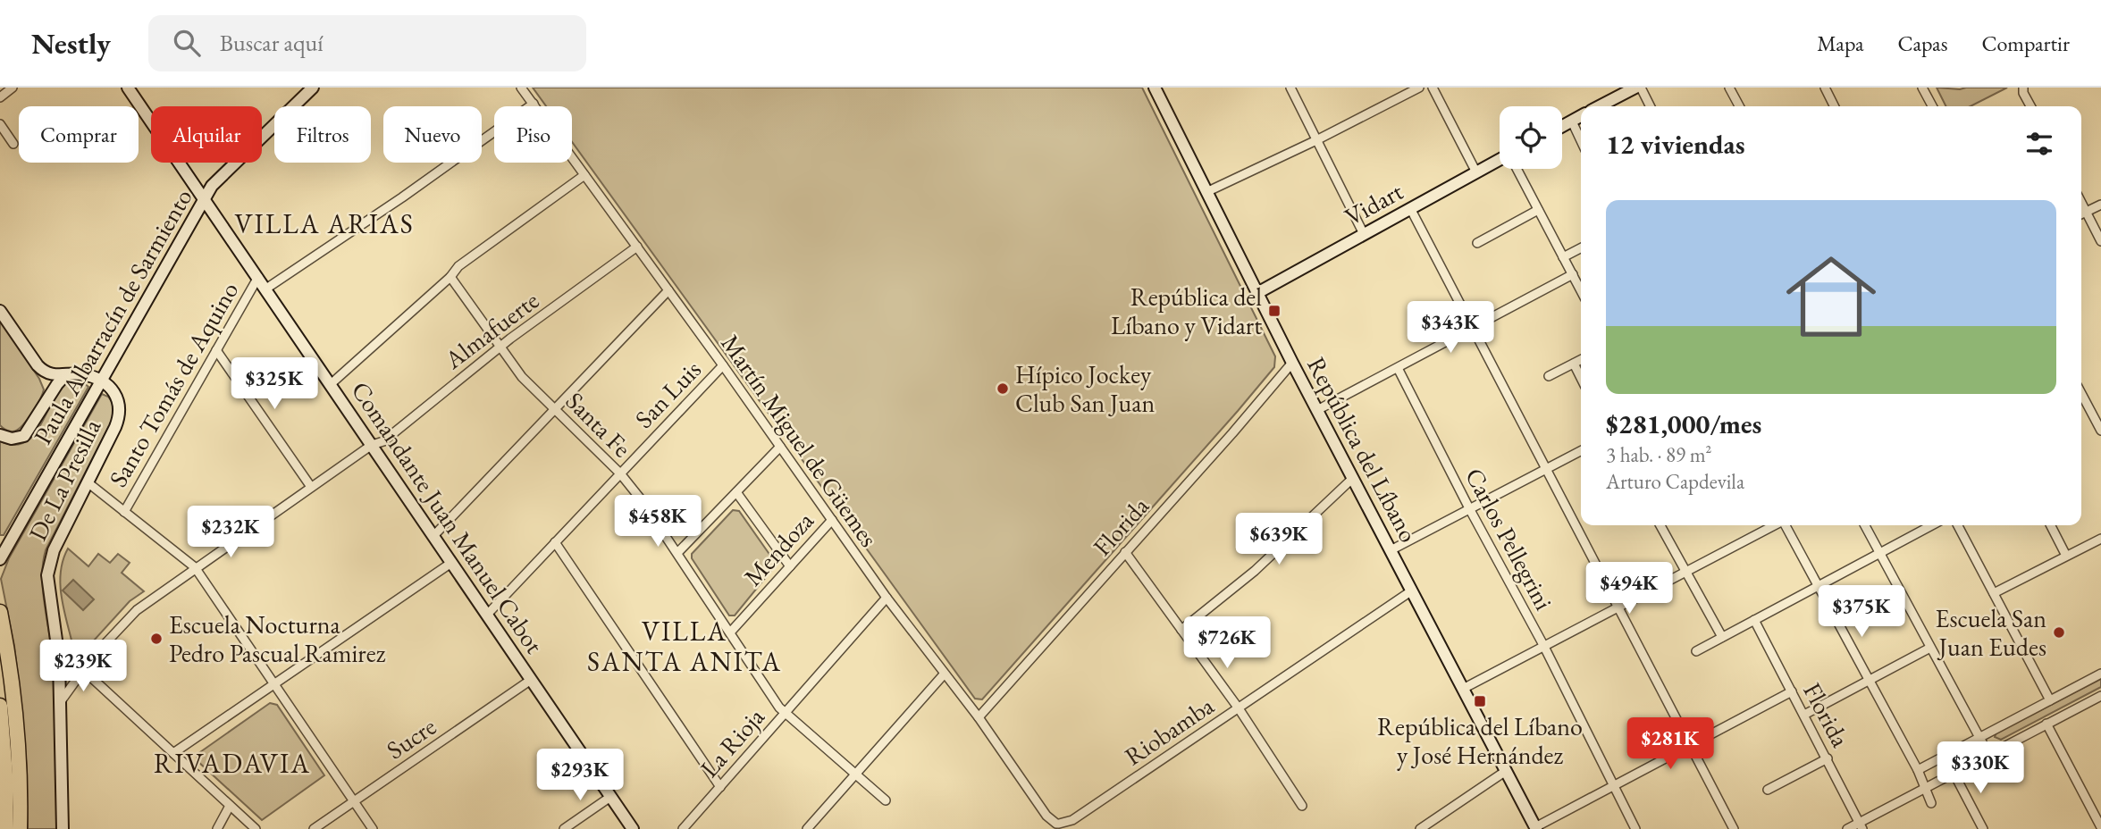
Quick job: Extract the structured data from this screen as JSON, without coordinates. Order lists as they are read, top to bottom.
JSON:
{
  "streets": {
    "main road": [
      "Vidart",
      "Paula Albarracín de Sarmiento",
      "República del Líbano",
      "De La Presilla",
      "Comandante Juan Manuel Cabot"
    ],
    "street": [
      "Almafuerte",
      "Santo Tomás de Aquino",
      "San Luis",
      "Santa Fe",
      "Martín Miguel de Güemes",
      "Florida",
      "Carlos Pellegrini",
      "Mendoza",
      "Riobamba",
      "Sucre",
      "La Rioja"
    ]
  },
  "crossings": [
    ["Vidart", "República del Líbano"],
    ["Paula Albarracín de Sarmiento", "De La Presilla"],
    ["Paula Albarracín de Sarmiento", "Comandante Juan Manuel Cabot"],
    ["Almafuerte", "Santa Fe"],
    ["Almafuerte", "Martín Miguel de Güemes"],
    ["Almafuerte", "De La Presilla"],
    ["Almafuerte", "Comandante Juan Manuel Cabot"],
    ["Santo Tomás de Aquino", "Comandante Juan Manuel Cabot"],
    ["San Luis", "Santa Fe"],
    ["San Luis", "Martín Miguel de Güemes"],
    ["San Luis", "Comandante Juan Manuel Cabot"],
    ["Santa Fe", "Mendoza"],
    ["Santa Fe", "La Rioja"],
    ["Martín Miguel de Güemes", "Florida"],
    ["Martín Miguel de Güemes", "Mendoza"],
    ["Martín Miguel de Güemes", "Riobamba"],
    ["Martín Miguel de Güemes", "La Rioja"],
    ["República del Líbano", "Florida"],
    ["República del Líbano", "Riobamba"],
    ["Comandante Juan Manuel Cabot", "Sucre"]
  ],
  "districts": ["VILLA ARIAS", "VILLA SANTA ANITA", "RIVADAVIA"],
  "places": {
    "transit": ["República del Líbano y Vidart", "República del Líbano y José Hernández"],
    "other": ["Hípico Jockey Club San Juan", "Escuela San Juan Eudes", "Escuela Nocturna Pedro Pascual Ramirez"]
  },
  "page": {
    "header": "Nestly",
    "search": "Buscar aquí",
    "nav": ["Mapa", "Capas", "Compartir"],
    "chip": [
      "Comprar",
      "Alquilar",
      "Filtros",
      "Nuevo",
      "Piso"
    ],
    "heading": "12 viviendas",
    "list": [
      {
        "name": "$281,000/mes",
        "note": "3 hab. · 89 m² · Arturo Capdevila"
      }
    ],
    "price": [
      "$343K",
      "$325K",
      "$458K",
      "$232K",
      "$639K",
      "$494K",
      "$375K",
      "$726K",
      "$239K",
      "$281K",
      "$330K",
      "$293K"
    ]
  }
}
